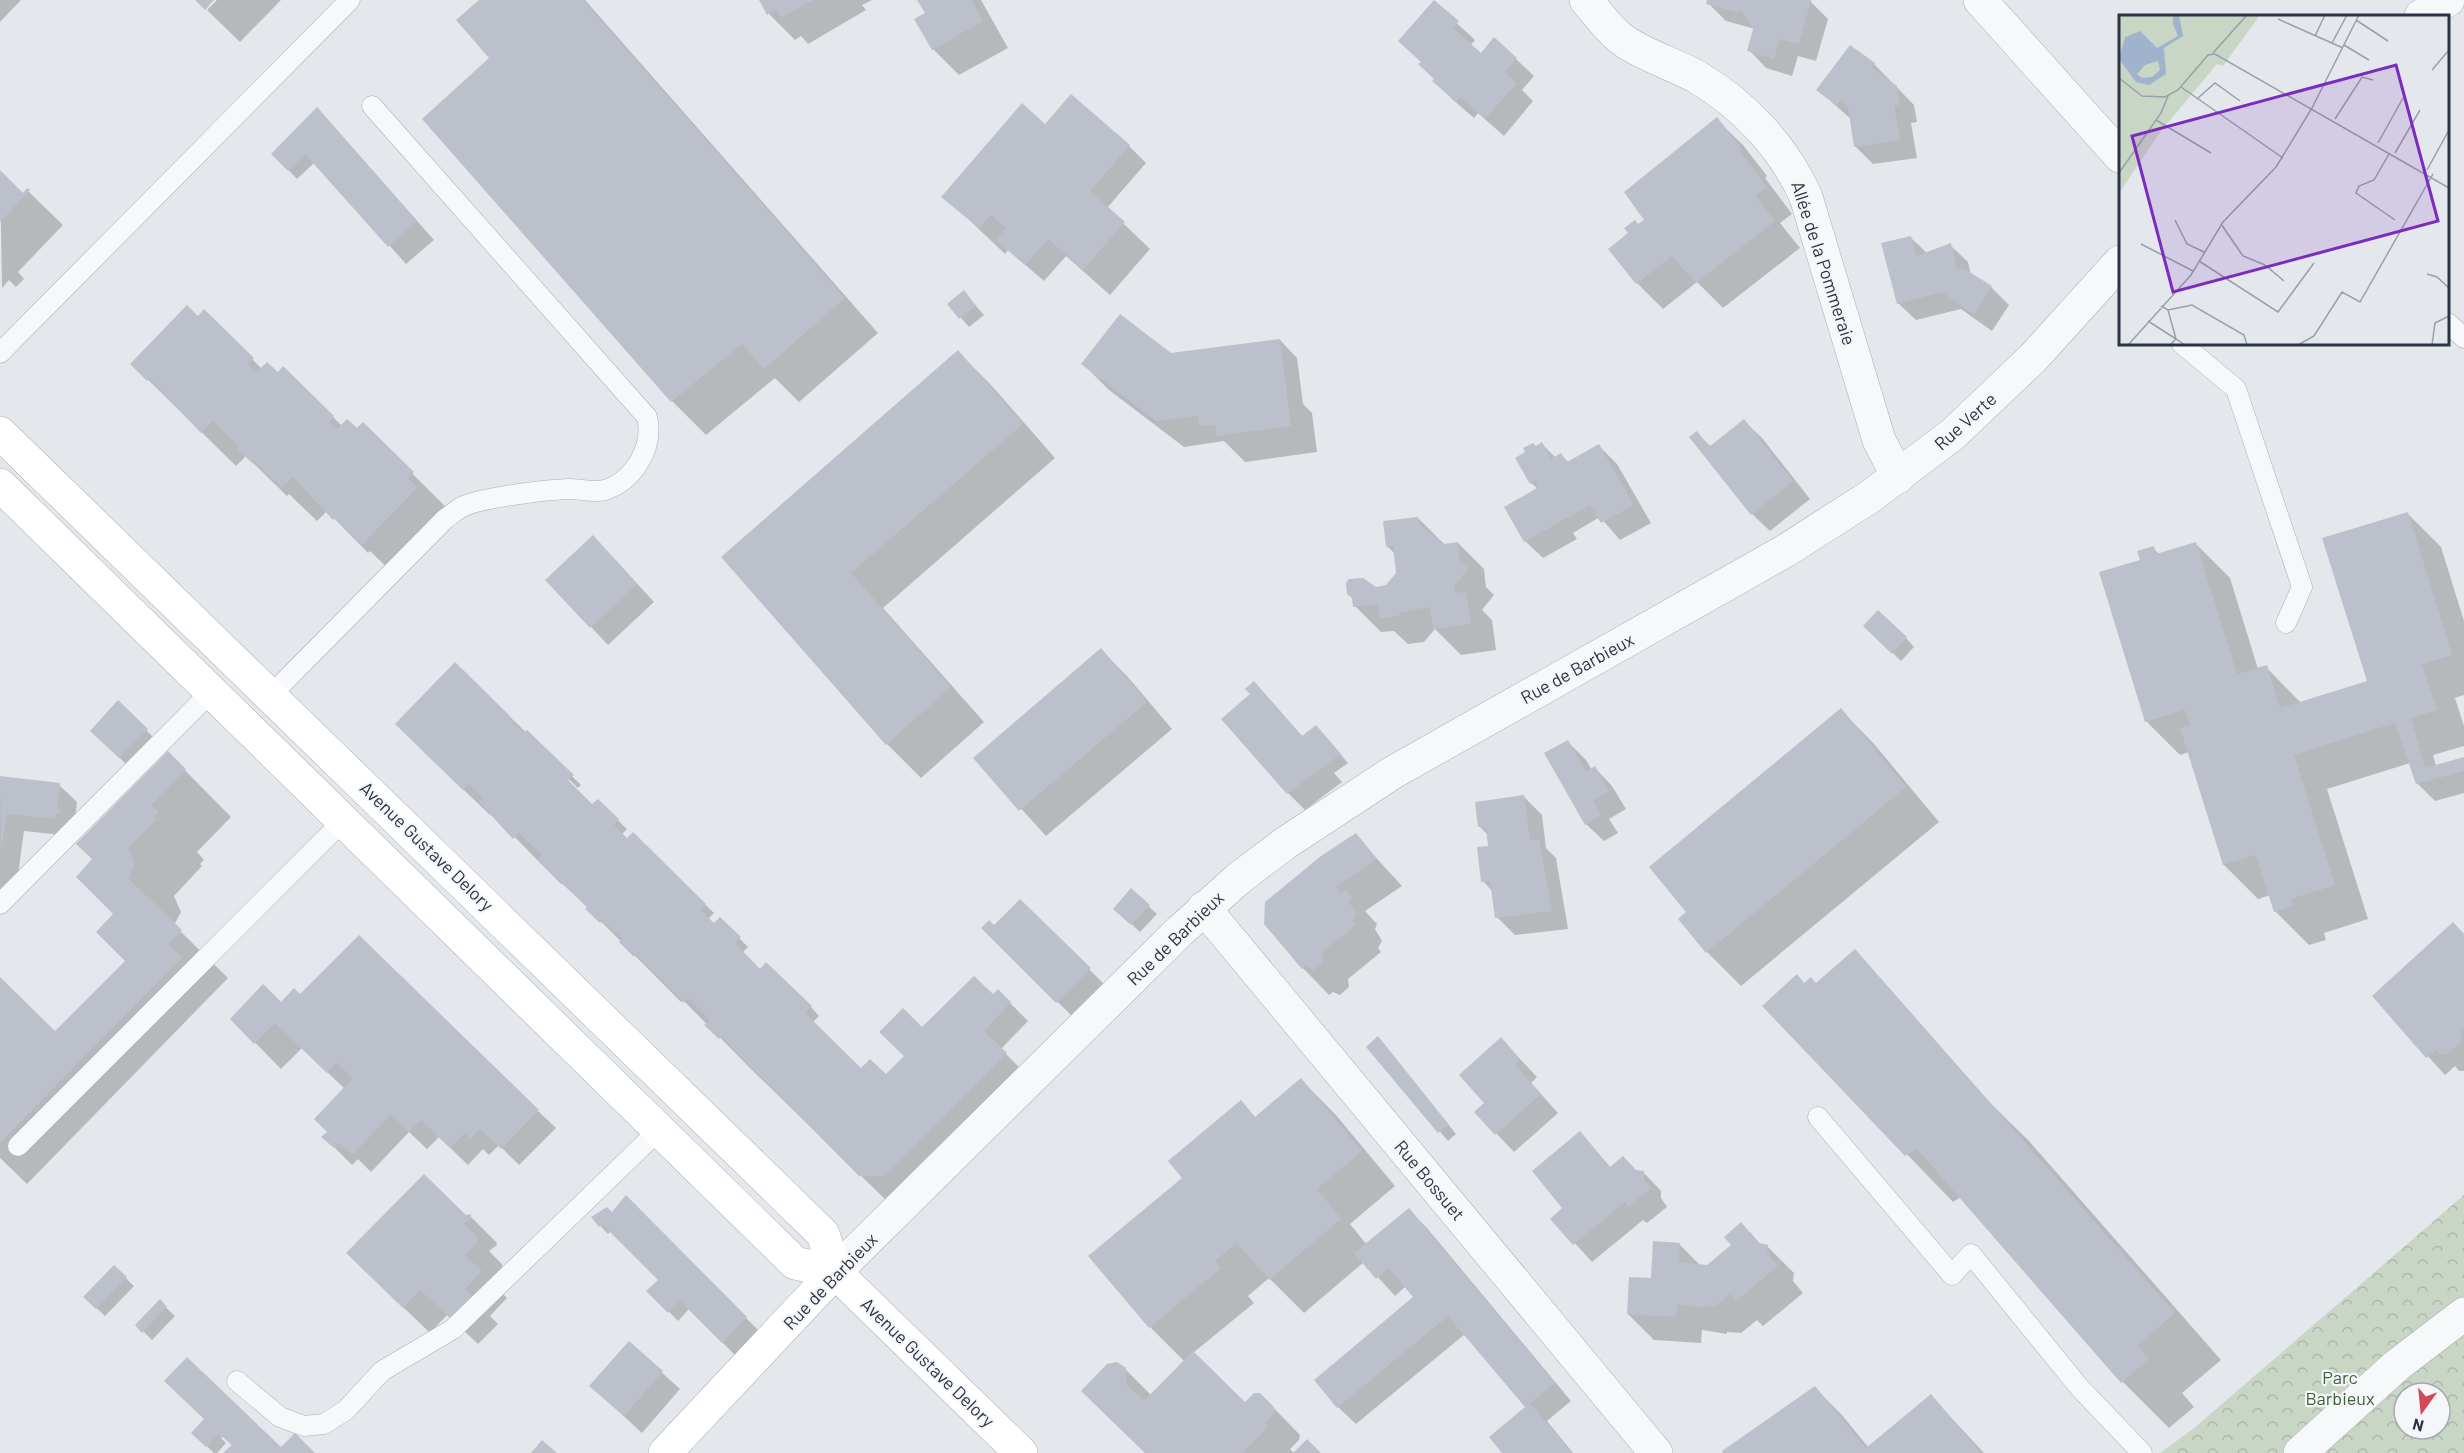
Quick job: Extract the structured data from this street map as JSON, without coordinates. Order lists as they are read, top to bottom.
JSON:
{
  "streets": {
    "main road": ["Rue de Barbieux", "Avenue Gustave Delory"],
    "street": ["Allée de la Pommeraie", "Rue Verte", "Rue Bossuet"]
  },
  "crossings": [
    ["Allée de la Pommeraie", "Rue Verte"],
    ["Rue Verte", "Rue de Barbieux"],
    ["Rue de Barbieux", "Avenue Gustave Delory"],
    ["Rue de Barbieux", "Rue Bossuet"]
  ],
  "parks": ["Parc Barbieux"],
  "north": "bottom"
}
